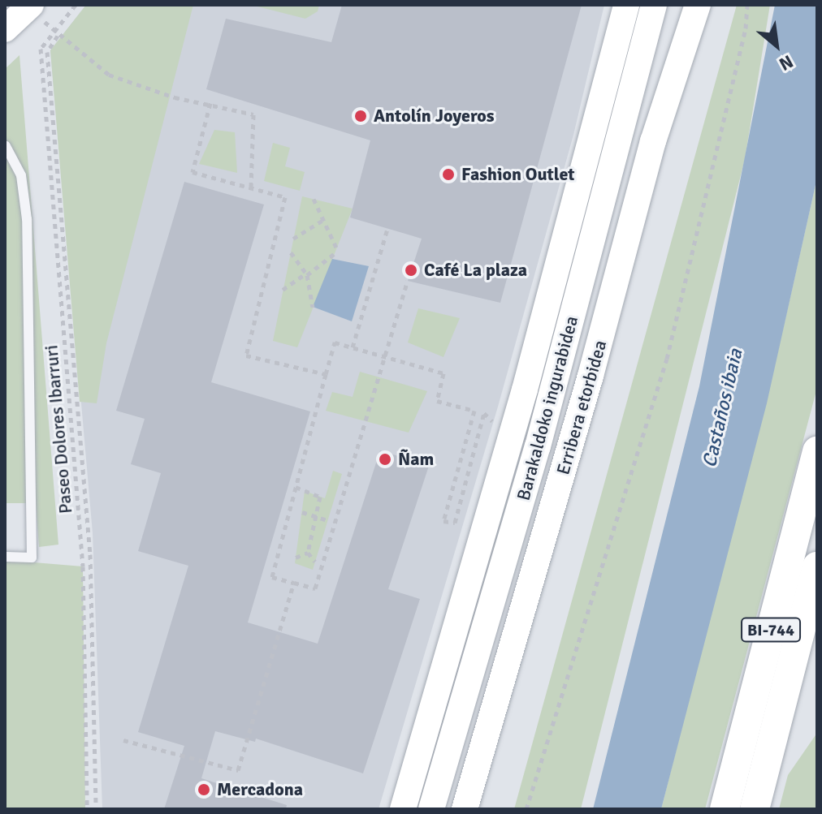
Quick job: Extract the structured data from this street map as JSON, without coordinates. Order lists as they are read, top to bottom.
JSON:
{
  "streets": {
    "main road": ["BI-744"],
    "street": ["Erribera etorbidea", "Barakaldoko ingurabidea"],
    "path": ["Paseo Dolores Ibarruri"]
  },
  "water": ["Castaños ibaia"],
  "places": [
    "Antolín Joyeros",
    "Fashion Outlet",
    "Café La plaza",
    "Ñam",
    "Mercadona"
  ],
  "north": "bottom right"
}
